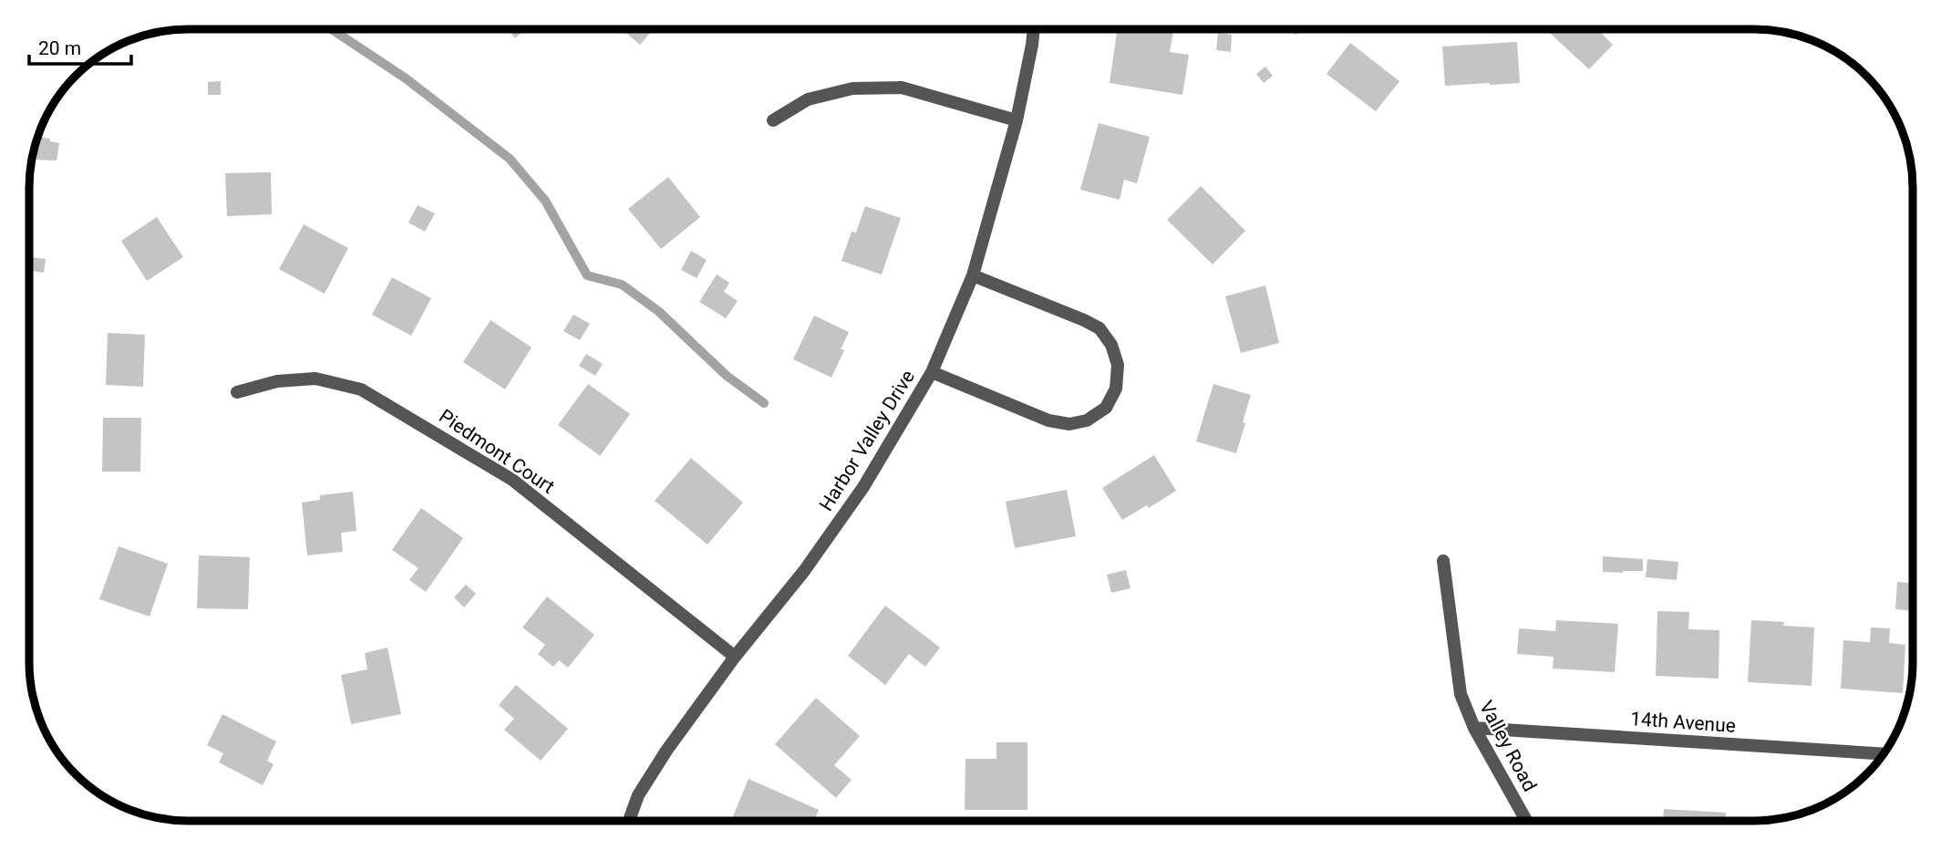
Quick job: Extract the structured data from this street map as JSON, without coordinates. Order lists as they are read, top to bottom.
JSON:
{
  "streets": {
    "street": [
      "Harbor Valley Drive",
      "Piedmont Court",
      "14th Avenue",
      "Valley Road"
    ]
  },
  "crossings": [
    ["Harbor Valley Drive", "Piedmont Court"],
    ["14th Avenue", "Valley Road"]
  ],
  "scale_bar": "20 m"
}
